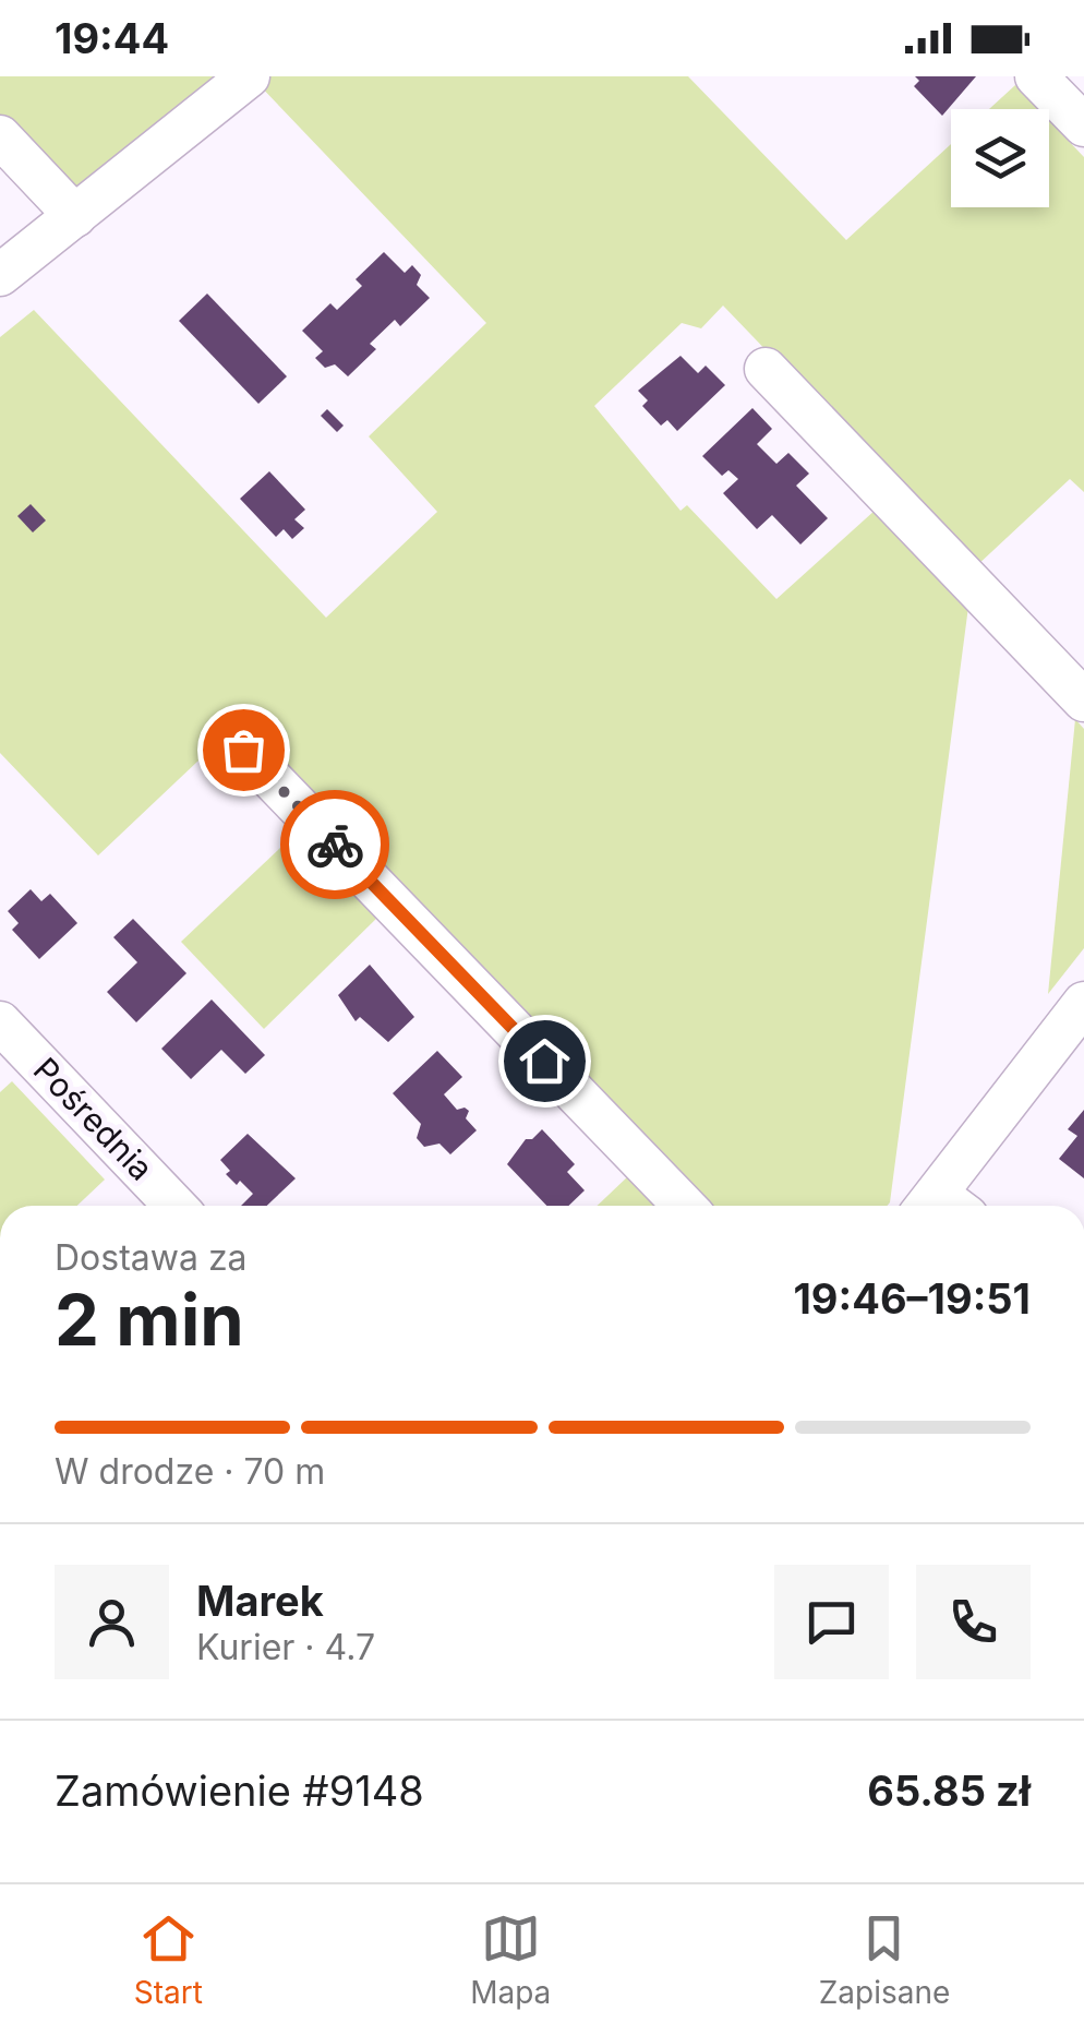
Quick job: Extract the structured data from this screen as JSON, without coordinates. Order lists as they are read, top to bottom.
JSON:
{
  "streets": {
    "street": ["Pośrednia"]
  },
  "page": {
    "status": "19:44",
    "heading": ["2 min", "Dostawa za", "19:46–19:51"],
    "panel": [
      "Marek",
      "Kurier · 4.7",
      "Zamówienie #9148",
      "65.85 zł"
    ],
    "bar": "W drodze · 70 m",
    "tabs": ["Start", "Mapa", "Zapisane"]
  }
}
